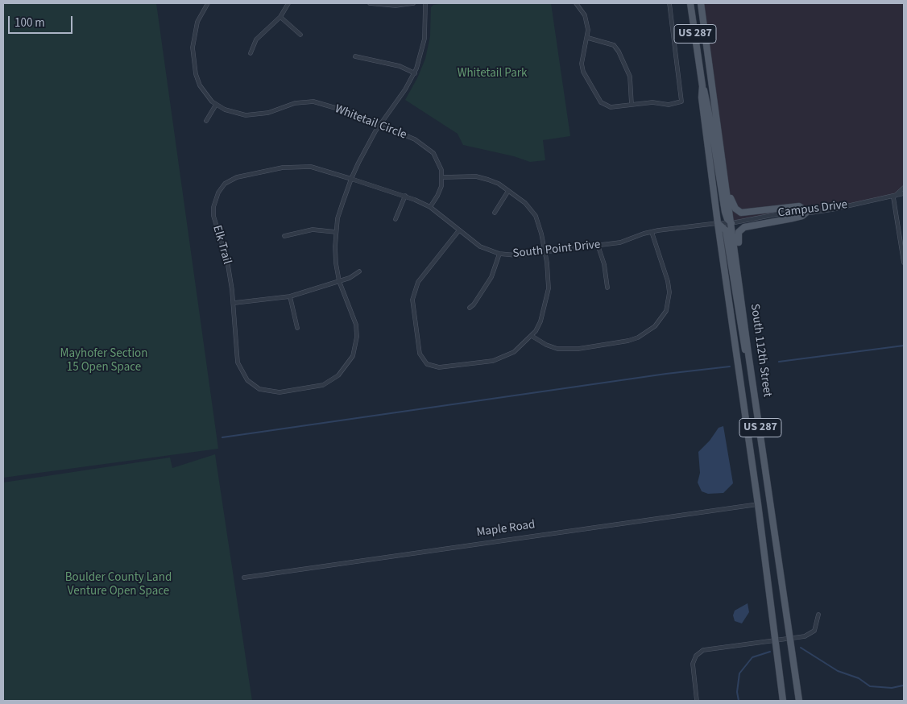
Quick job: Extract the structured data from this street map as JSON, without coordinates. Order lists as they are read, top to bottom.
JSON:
{
  "streets": {
    "main road": ["US 287", "South 112th Street", "Maple Road"],
    "street": [
      "Whitetail Circle",
      "Campus Drive",
      "Elk Trail",
      "South Point Drive"
    ]
  },
  "crossings": [
    ["Campus Drive", "South Point Drive"],
    ["Campus Drive", "South 112th Street"],
    ["Elk Trail", "South Point Drive"],
    ["South Point Drive", "South 112th Street"],
    ["South 112th Street", "Maple Road"]
  ],
  "parks": ["Whitetail Park", "Mayhofer Section 15 Open Space", "Boulder County Land Venture Open Space"],
  "scale_bar": "100 m"
}
